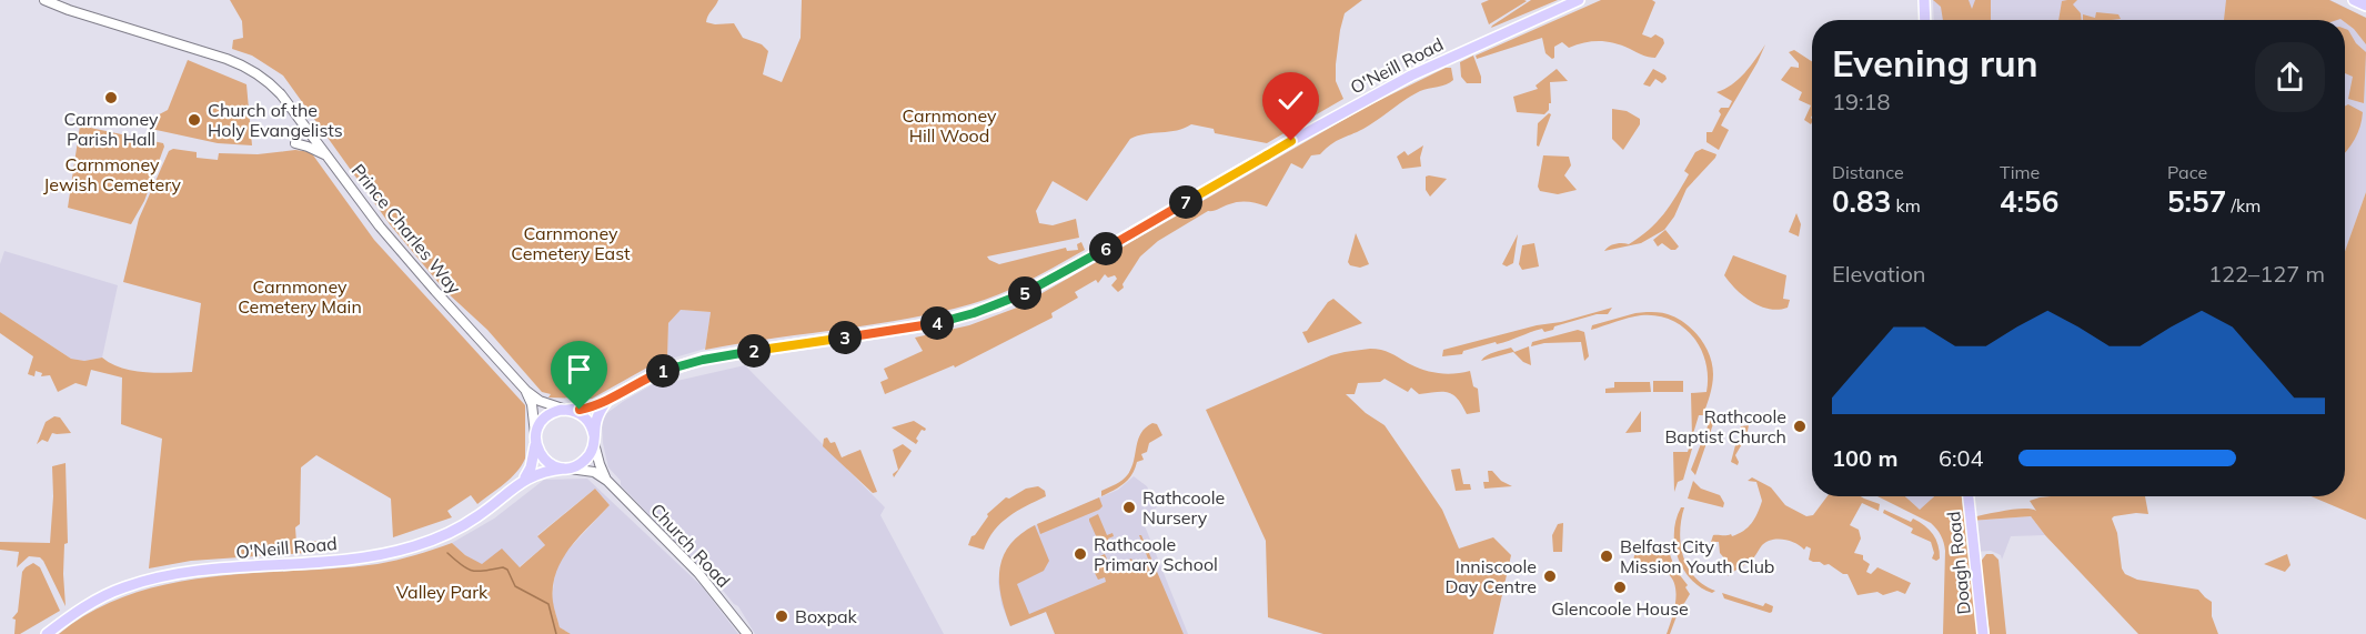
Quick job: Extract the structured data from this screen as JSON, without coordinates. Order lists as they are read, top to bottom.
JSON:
{
  "streets": {
    "main road": ["O'Neill Road", "Doagh Road"],
    "street": ["Prince Charles Way", "Church Road"]
  },
  "crossings": [
    ["O'Neill Road", "Prince Charles Way"],
    ["O'Neill Road", "Church Road"],
    ["Prince Charles Way", "Church Road"]
  ],
  "parks": [
    "Carnmoney Hill Wood",
    "Carnmoney Jewish Cemetery",
    "Carnmoney Cemetery East",
    "Carnmoney Cemetery Main",
    "Valley Park"
  ],
  "places": [
    "Carnmoney Parish Hall",
    "Church of the Holy Evangelists",
    "Rathcoole Baptist Church",
    "Rathcoole Nursery",
    "Rathcoole Primary School",
    "Belfast City Mission Youth Club",
    "Inniscoole Day Centre",
    "Glencoole House",
    "Boxpak"
  ],
  "page": {
    "heading": ["Evening run", "19:18"],
    "stats": [
      ["Distance", "0.83 km"],
      ["Time", "4:56"],
      ["Pace", "5:57 /km"]
    ],
    "pins": [
      "7",
      "6",
      "5",
      "4",
      "3",
      "2",
      "1"
    ],
    "chart": ["Elevation", "122–127 m"],
    "list": [
      {
        "name": "100 m",
        "note": "6:04"
      }
    ]
  }
}
